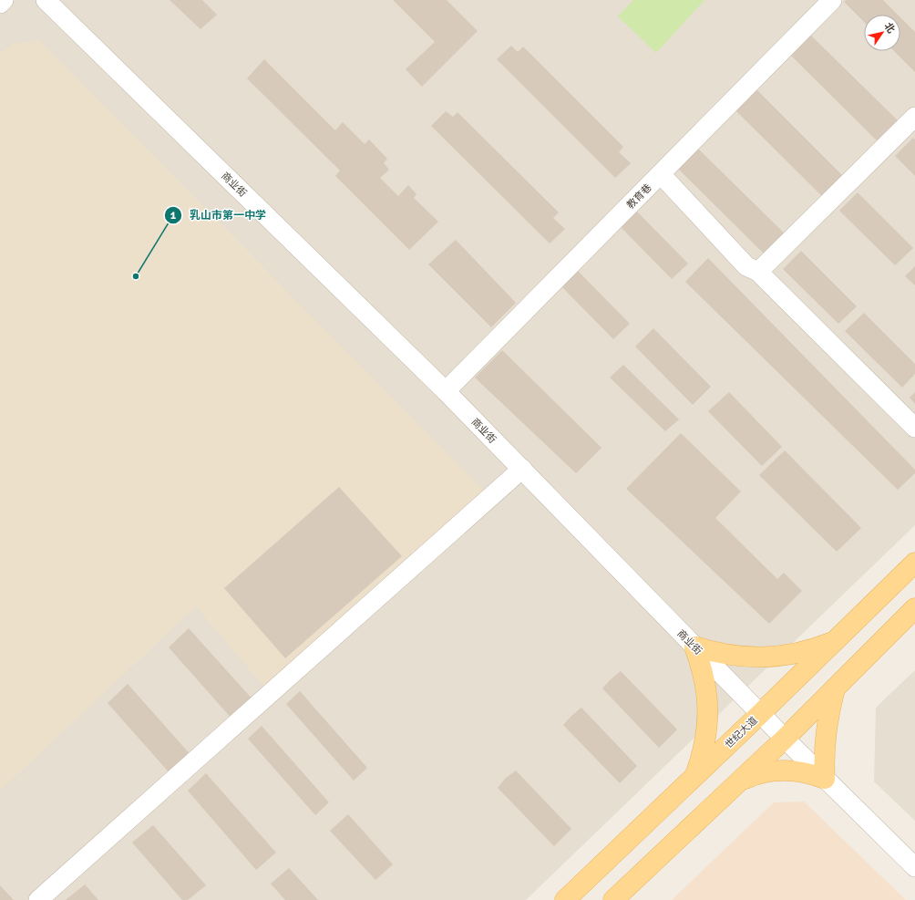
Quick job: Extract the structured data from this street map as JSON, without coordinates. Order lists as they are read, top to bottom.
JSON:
{
  "streets": {
    "main road": ["世纪大道"],
    "street": ["商业街", "教育巷"]
  },
  "crossings": [
    ["商业街", "教育巷"]
  ],
  "places": ["乳山市第一中学"],
  "north": "top right"
}
